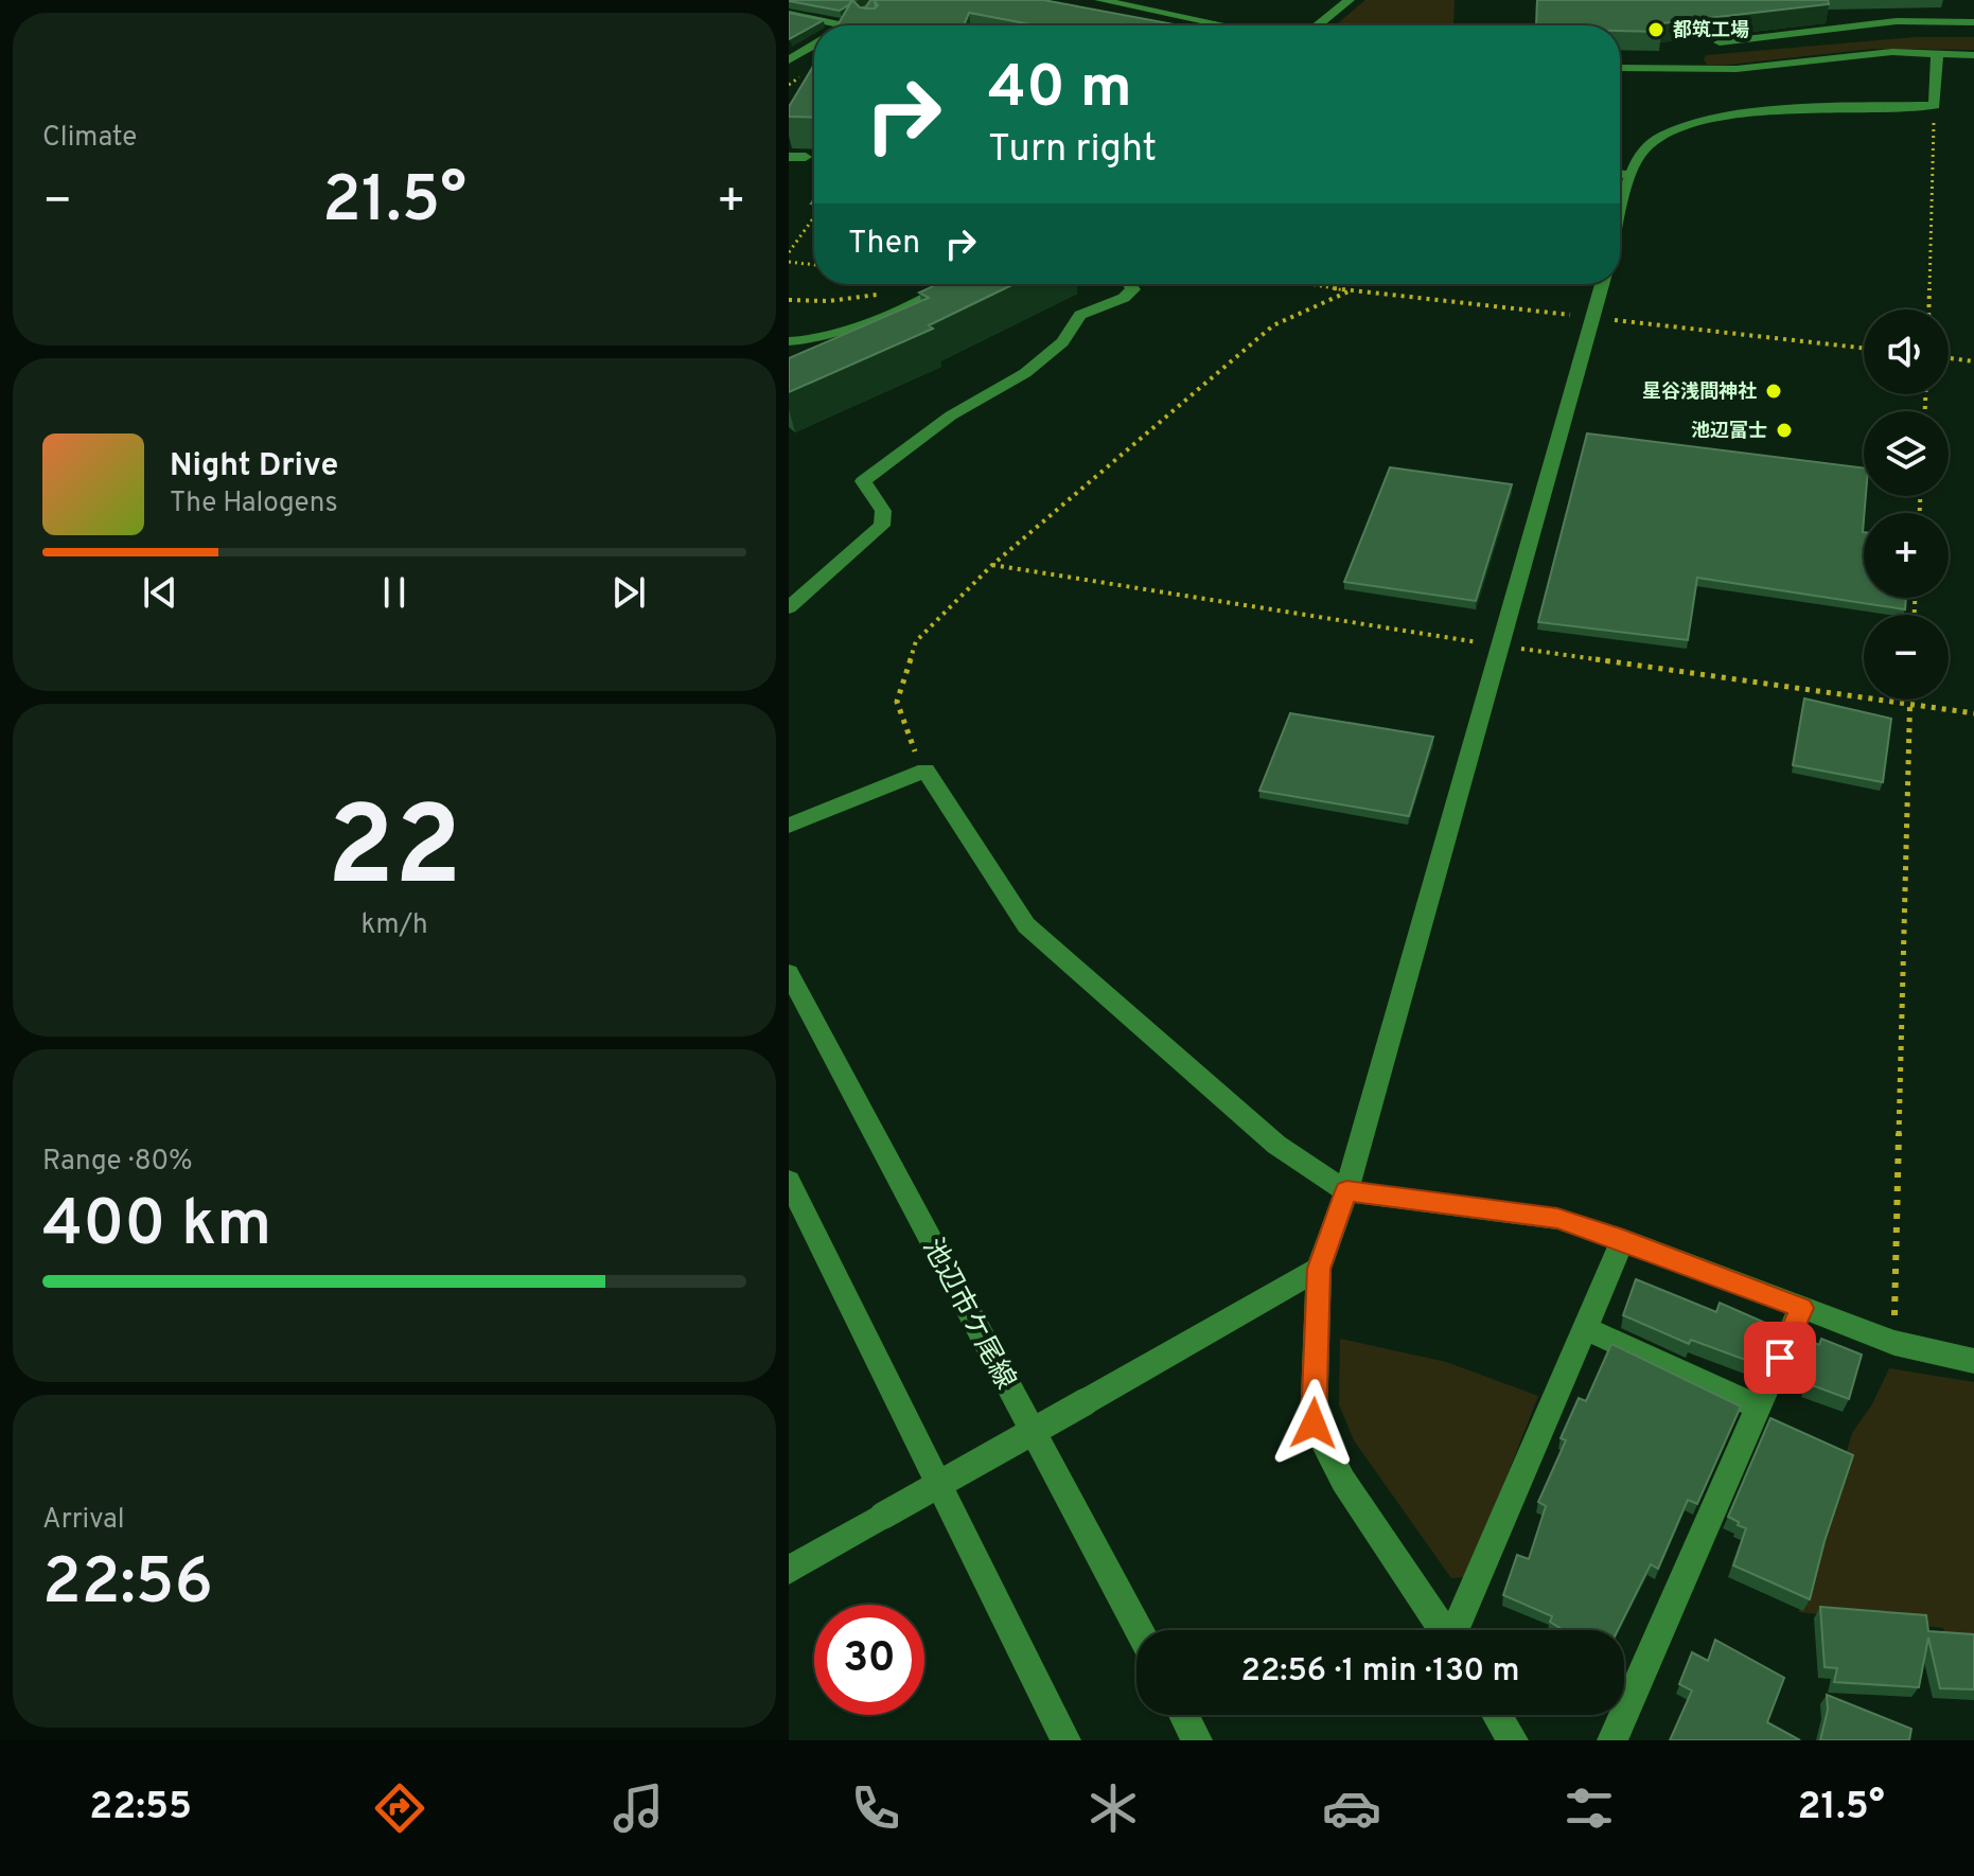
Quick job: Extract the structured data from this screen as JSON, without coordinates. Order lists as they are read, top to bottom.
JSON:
{
  "streets": {
    "street": ["池辺市ケ尾線"]
  },
  "places": ["都筑工場", "星谷浅間神社", "池辺富士"],
  "page": {
    "tile": [
      "Climate",
      ["22", "km/h"],
      ["Range · 80%", "400 km"],
      ["Arrival", "22:56"]
    ],
    "turn": ["40 m", "Turn right"],
    "heat": ["−", "21.5°", "+"],
    "then": "Then",
    "map_buttons": ["+", "−"],
    "song": ["Night Drive", "The Halogens"],
    "limit": "30",
    "trip": "22:56 · 1 min · 130 m",
    "tabs": ["22:55", "21.5°"]
  }
}
